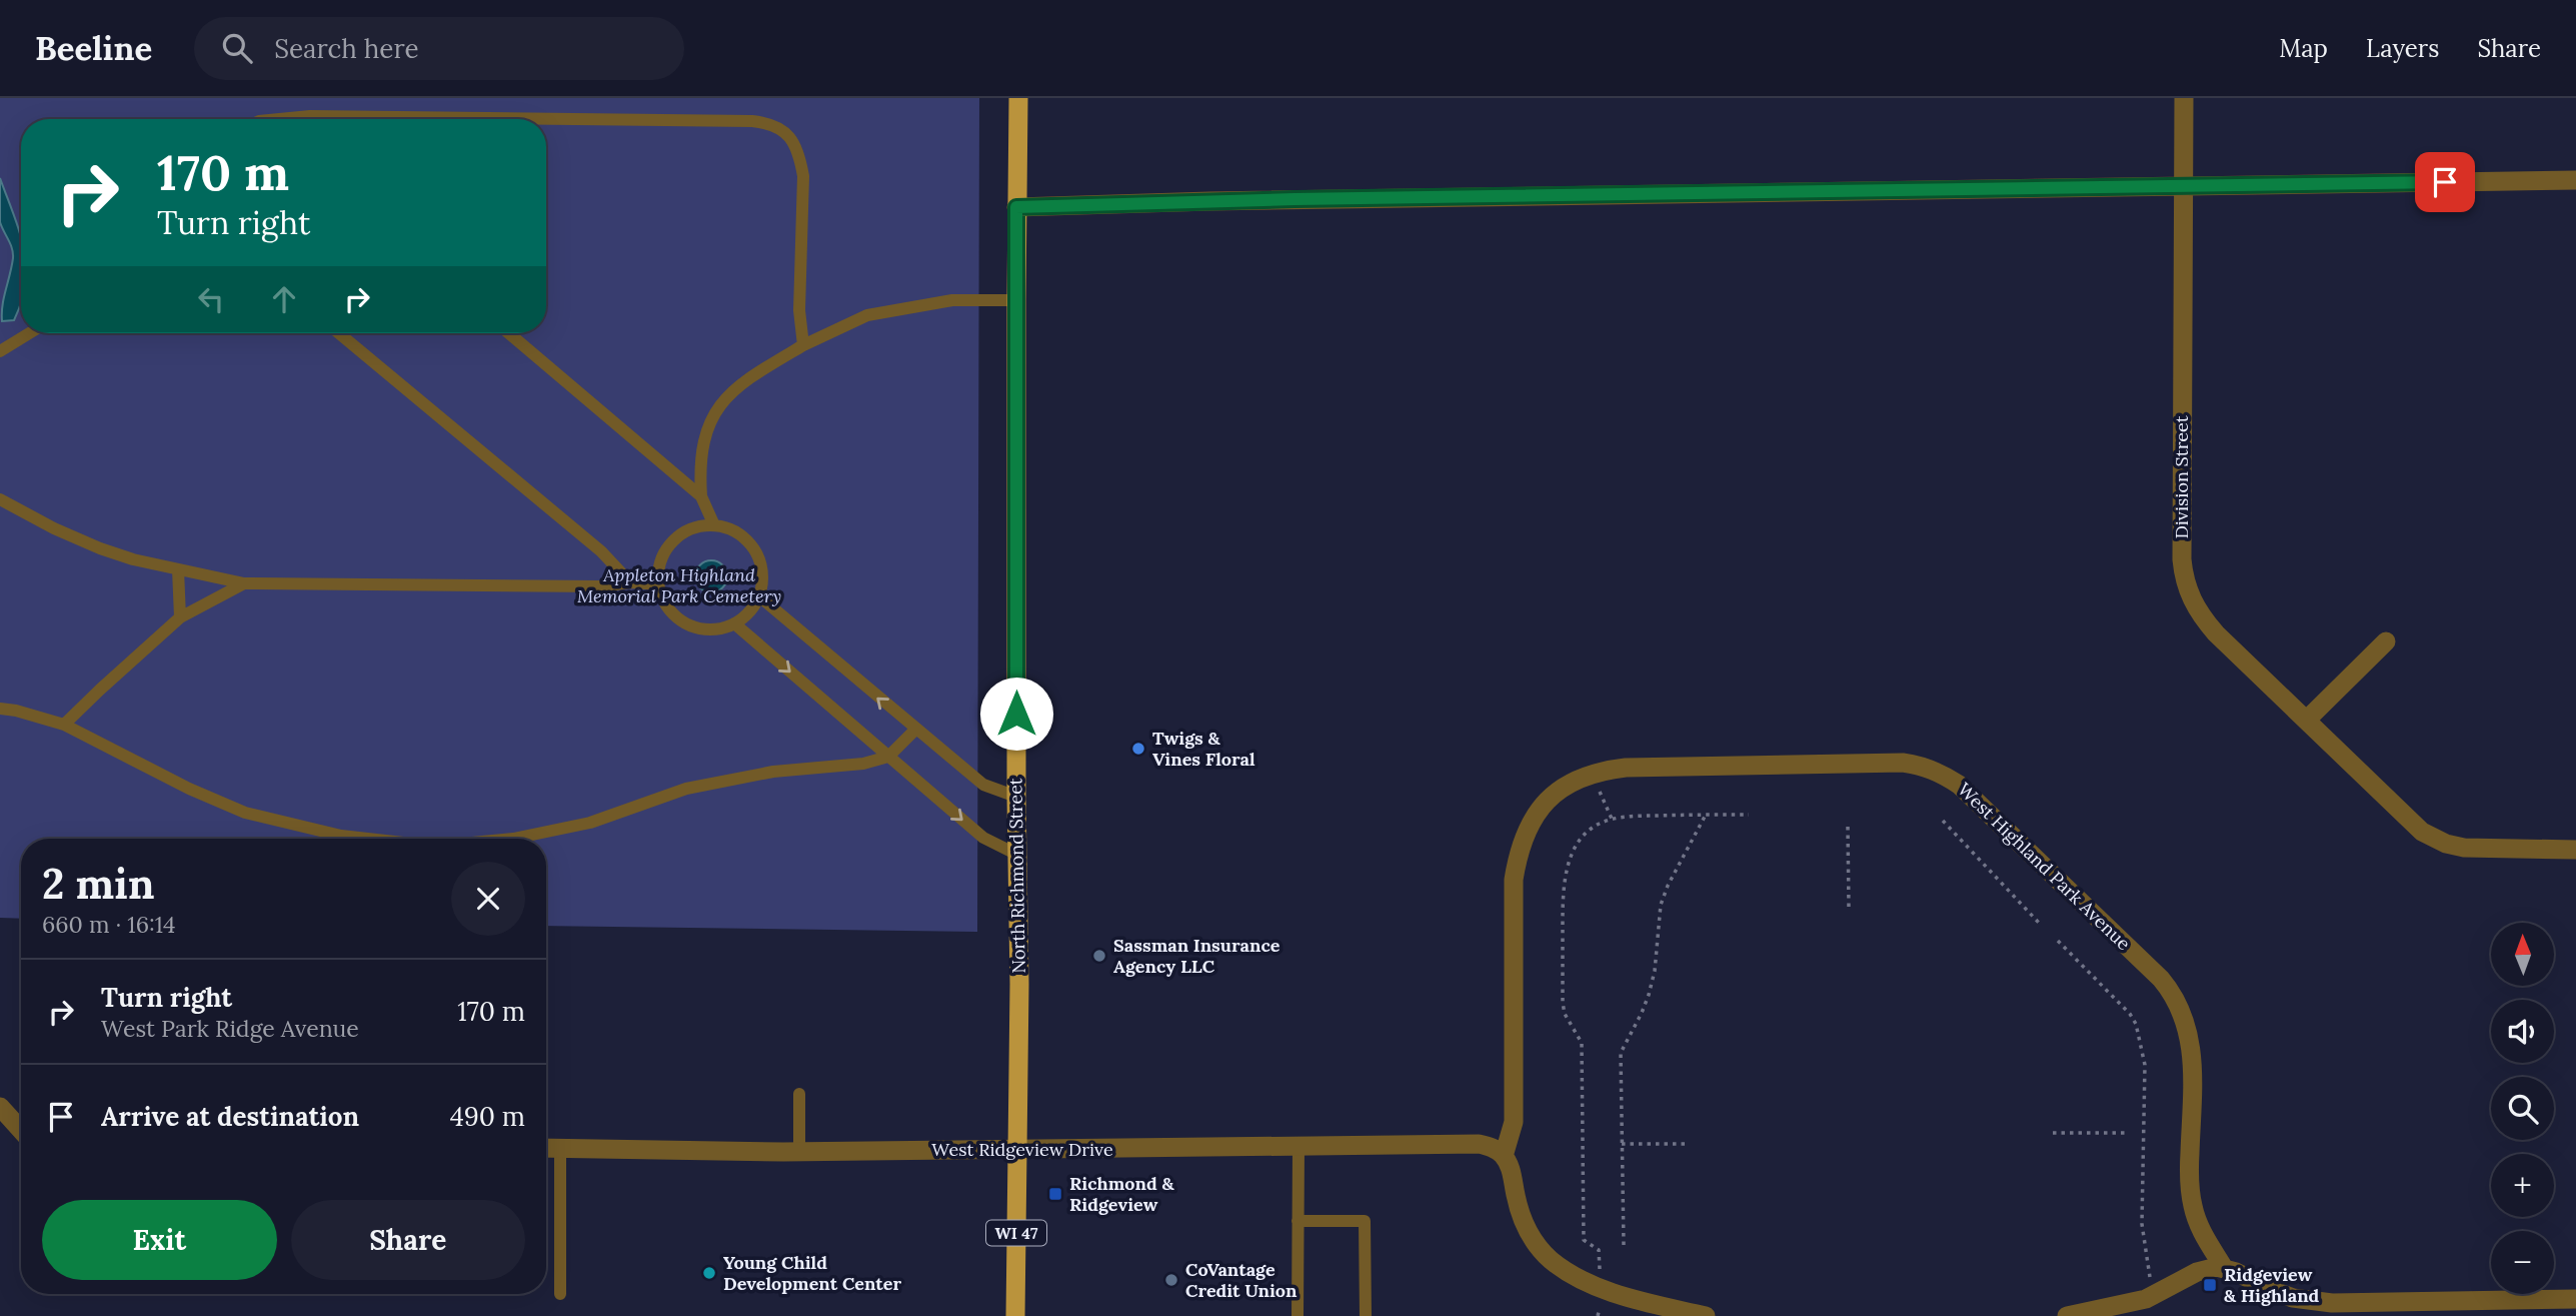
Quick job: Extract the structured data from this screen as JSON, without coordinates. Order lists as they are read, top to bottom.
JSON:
{
  "streets": {
    "main road": ["North Richmond Street", "WI 47"],
    "street": ["Division Street", "West Highland Park Avenue", "West Ridgeview Drive"]
  },
  "crossings": [
    ["West Highland Park Avenue", "West Ridgeview Drive"],
    ["North Richmond Street", "West Ridgeview Drive"]
  ],
  "parks": ["Appleton Highland Memorial Park Cemetery"],
  "places": {
    "other": [
      "Twigs & Vines Floral",
      "Sassman Insurance Agency LLC",
      "Young Child Development Center",
      "CoVantage Credit Union"
    ],
    "transit": ["Richmond & Ridgeview", "Ridgeview & Highland"]
  },
  "north": "top",
  "page": {
    "header": "Beeline",
    "search": "Search here",
    "nav": ["Map", "Layers", "Share"],
    "turn": ["170 m", "Turn right"],
    "heading": ["2 min", "660 m · 16:14"],
    "map_buttons": ["+", "−"],
    "list": [
      {
        "name": "Turn right",
        "note": "West Park Ridge Avenue",
        "value": "170 m"
      },
      {
        "name": "Arrive at destination",
        "value": "490 m"
      }
    ],
    "buttons": ["Exit", "Share"]
  }
}
